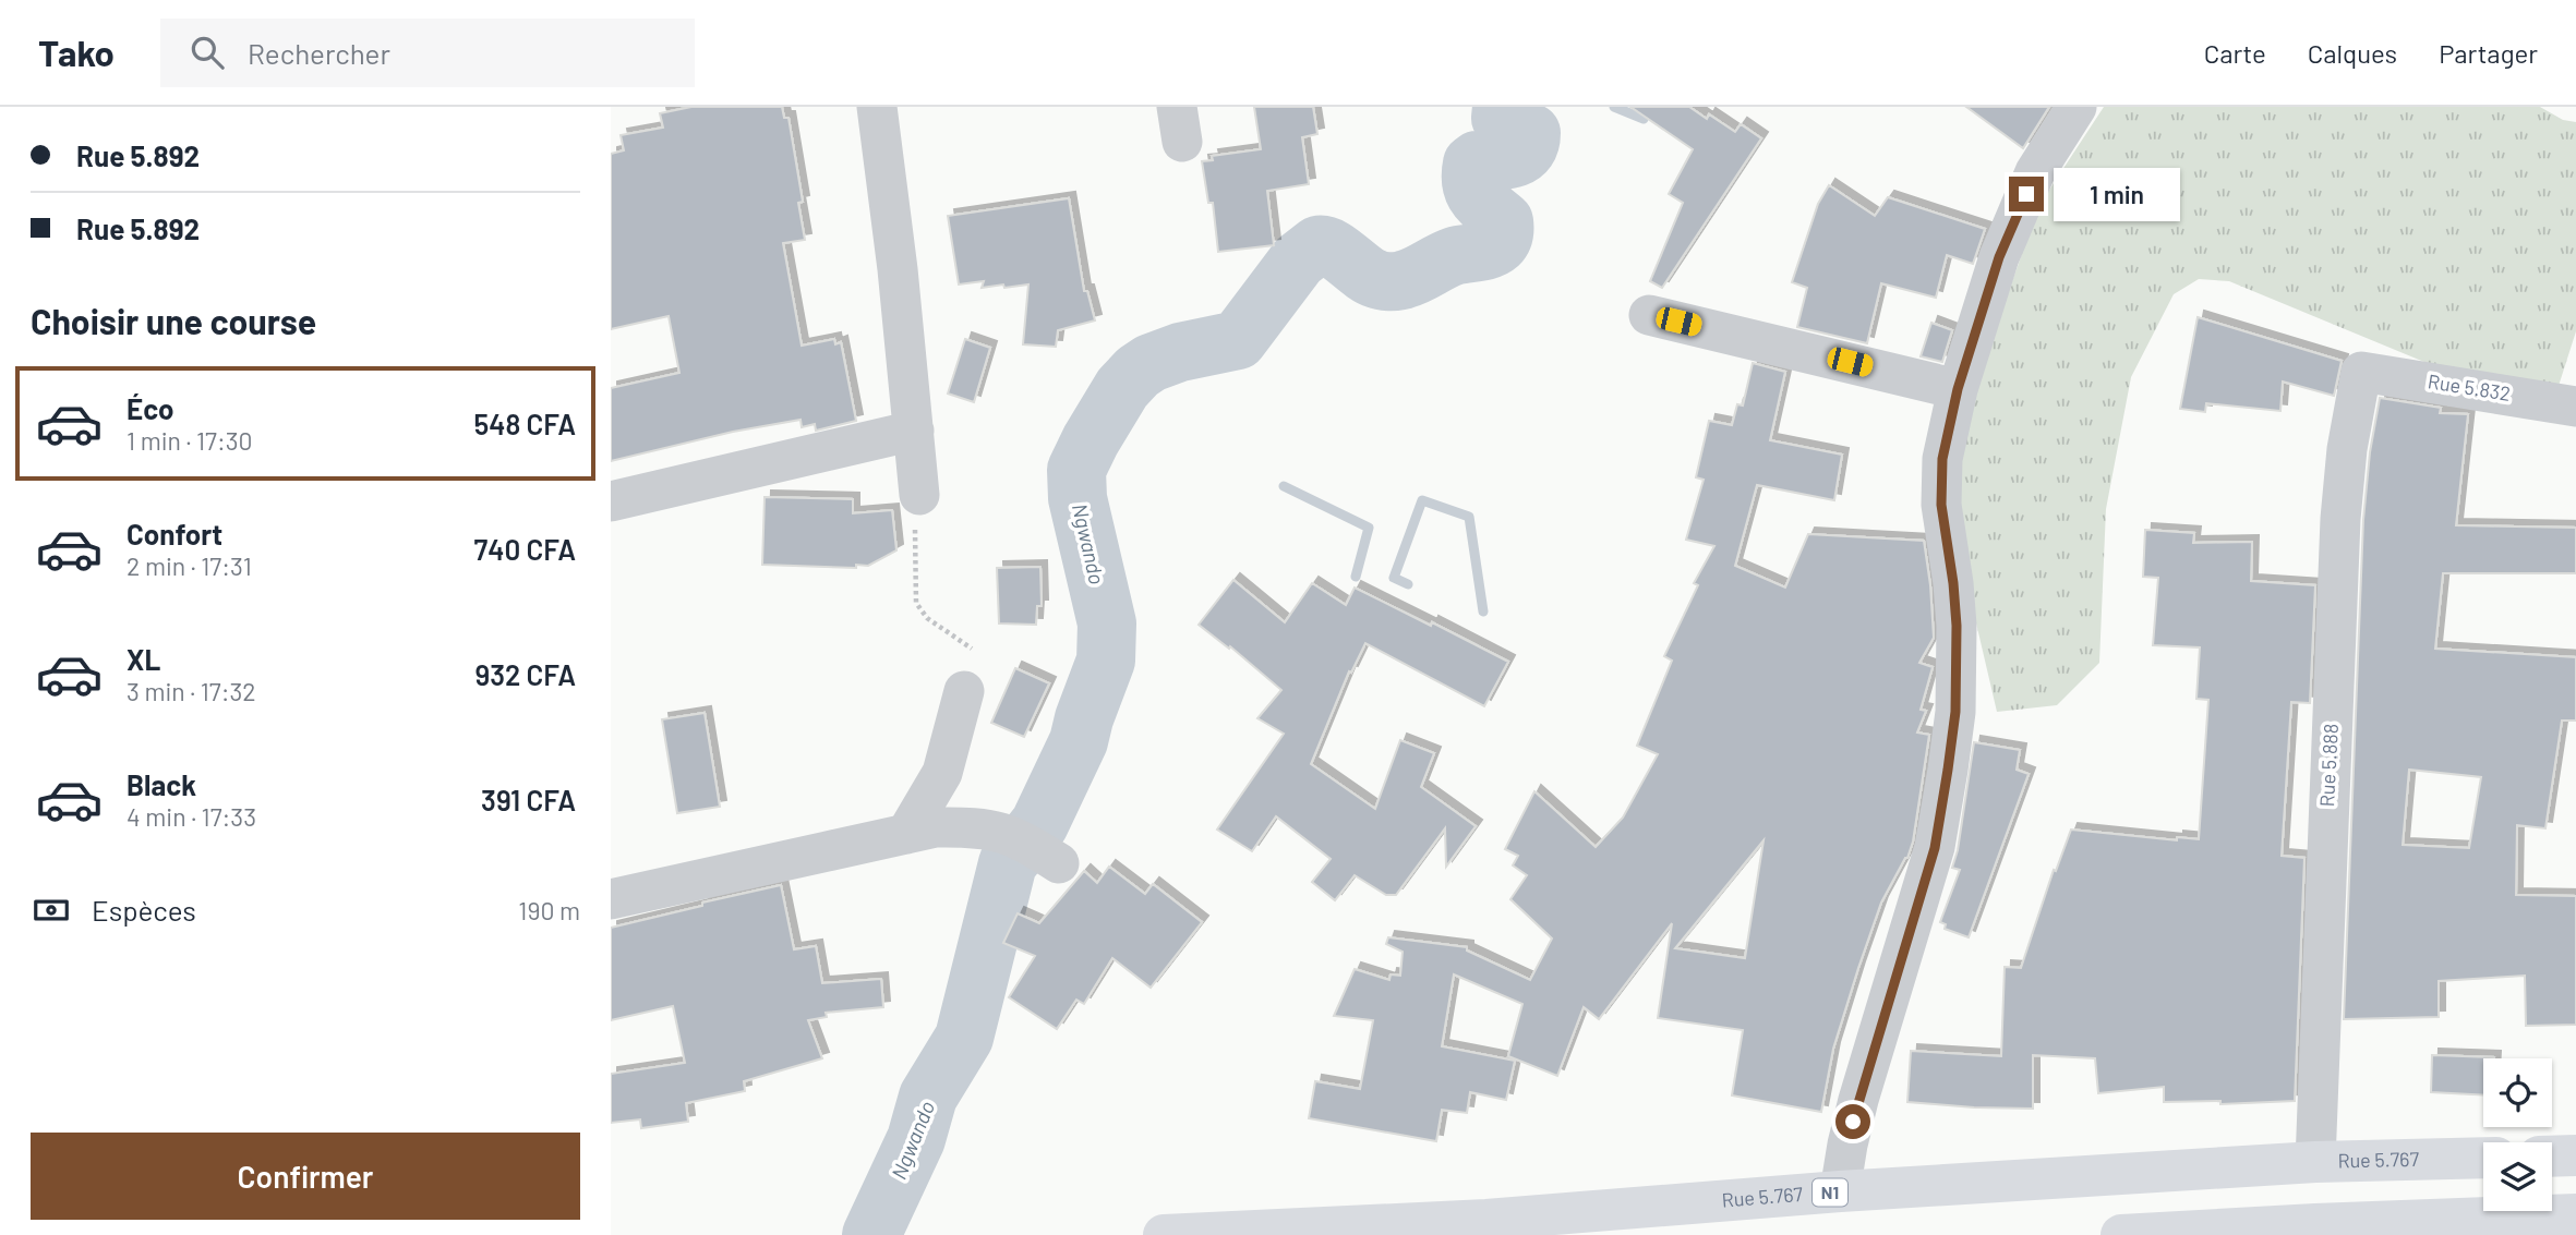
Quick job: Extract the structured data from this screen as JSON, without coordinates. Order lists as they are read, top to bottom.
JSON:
{
  "streets": {
    "highway": ["Rue 5.767", "N1"],
    "street": ["Rue 5.832", "Rue 5.888"]
  },
  "crossings": [
    ["Rue 5.832", "Rue 5.888"],
    ["Rue 5.888", "Rue 5.767"]
  ],
  "water": ["Ngwando"],
  "page": {
    "header": "Tako",
    "search": "Rechercher",
    "nav": ["Carte", "Calques", "Partager"],
    "banner": ["Rue 5.892", "Rue 5.892"],
    "bubble": "1 min",
    "heading": "Choisir une course",
    "list": [
      {
        "name": "Éco",
        "note": "1 min · 17:30",
        "value": "548 CFA"
      },
      {
        "name": "Confort",
        "note": "2 min · 17:31",
        "value": "740 CFA"
      },
      {
        "name": "XL",
        "note": "3 min · 17:32",
        "value": "932 CFA"
      },
      {
        "name": "Black",
        "note": "4 min · 17:33",
        "value": "391 CFA"
      }
    ],
    "pay": ["Espèces", "190 m"],
    "buttons": "Confirmer"
  }
}
